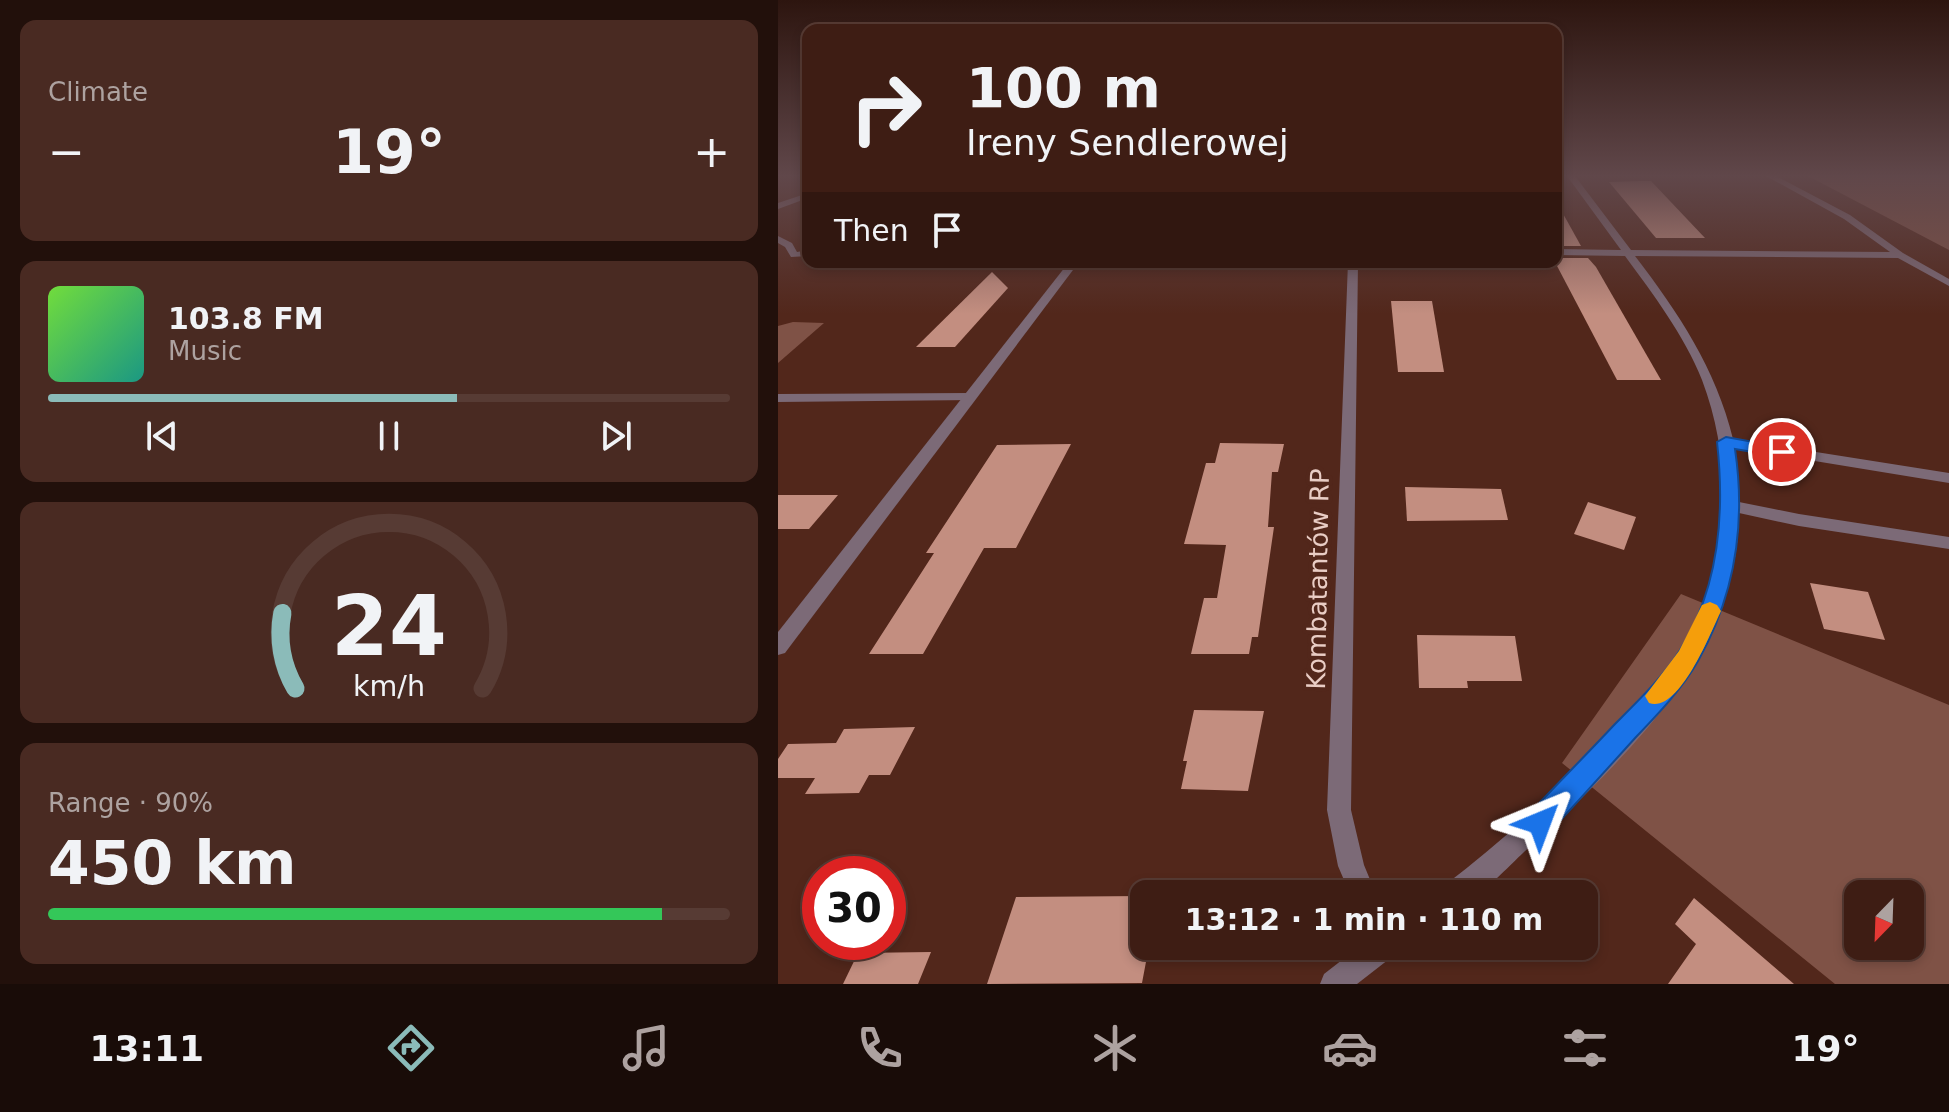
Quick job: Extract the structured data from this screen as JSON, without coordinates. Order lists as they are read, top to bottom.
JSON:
{
  "streets": {
    "street": ["Kombatantów RP"]
  },
  "north": "bottom left",
  "page": {
    "tile": [
      "Climate",
      ["Range · 90%", "450 km"]
    ],
    "turn": ["100 m", "Ireny Sendlerowej"],
    "heat": ["−", "19°", "+"],
    "then": "Then",
    "song": ["103.8 FM", "Music"],
    "limit": "30",
    "trip": "13:12 · 1 min · 110 m",
    "tabs": ["13:11", "19°"],
    "gauge": ["24", "km/h"]
  }
}
